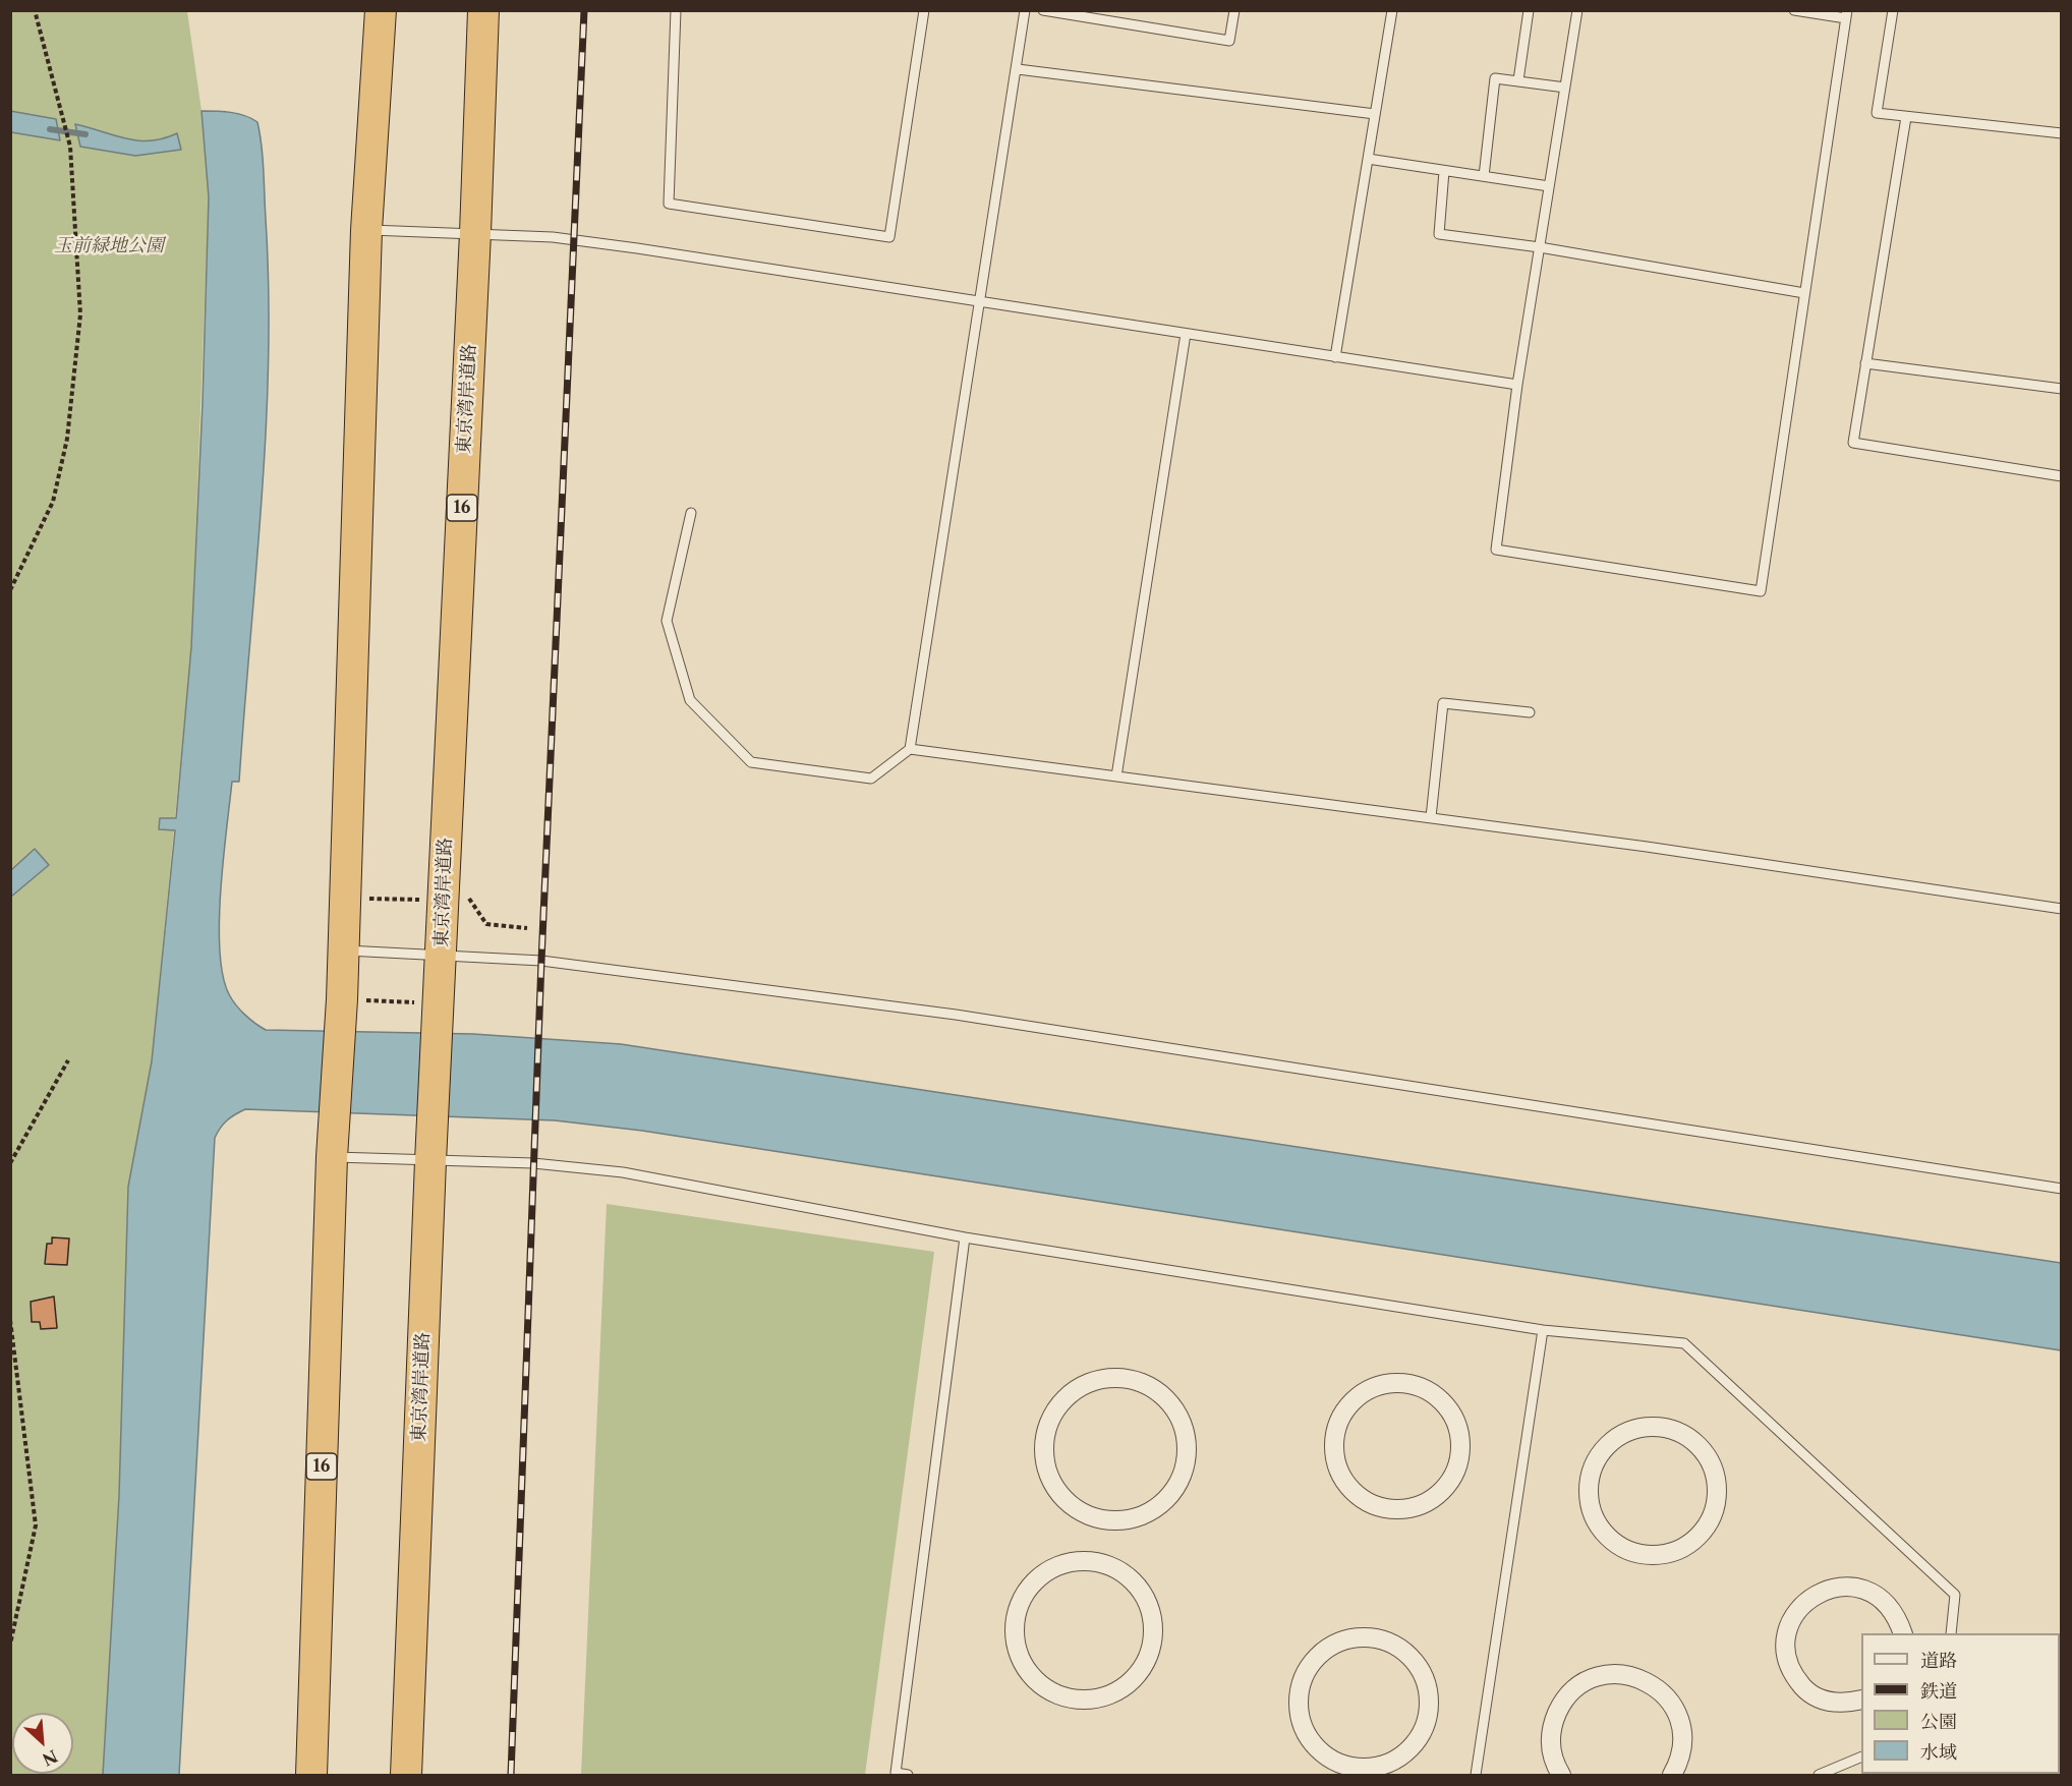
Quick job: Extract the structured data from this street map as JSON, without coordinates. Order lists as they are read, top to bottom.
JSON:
{
  "streets": {
    "highway": ["東京湾岸道路", "16"]
  },
  "parks": ["玉前緑地公園"],
  "legend": [
    "道路",
    "鉄道",
    "公園",
    "水域"
  ],
  "north": "bottom right"
}
